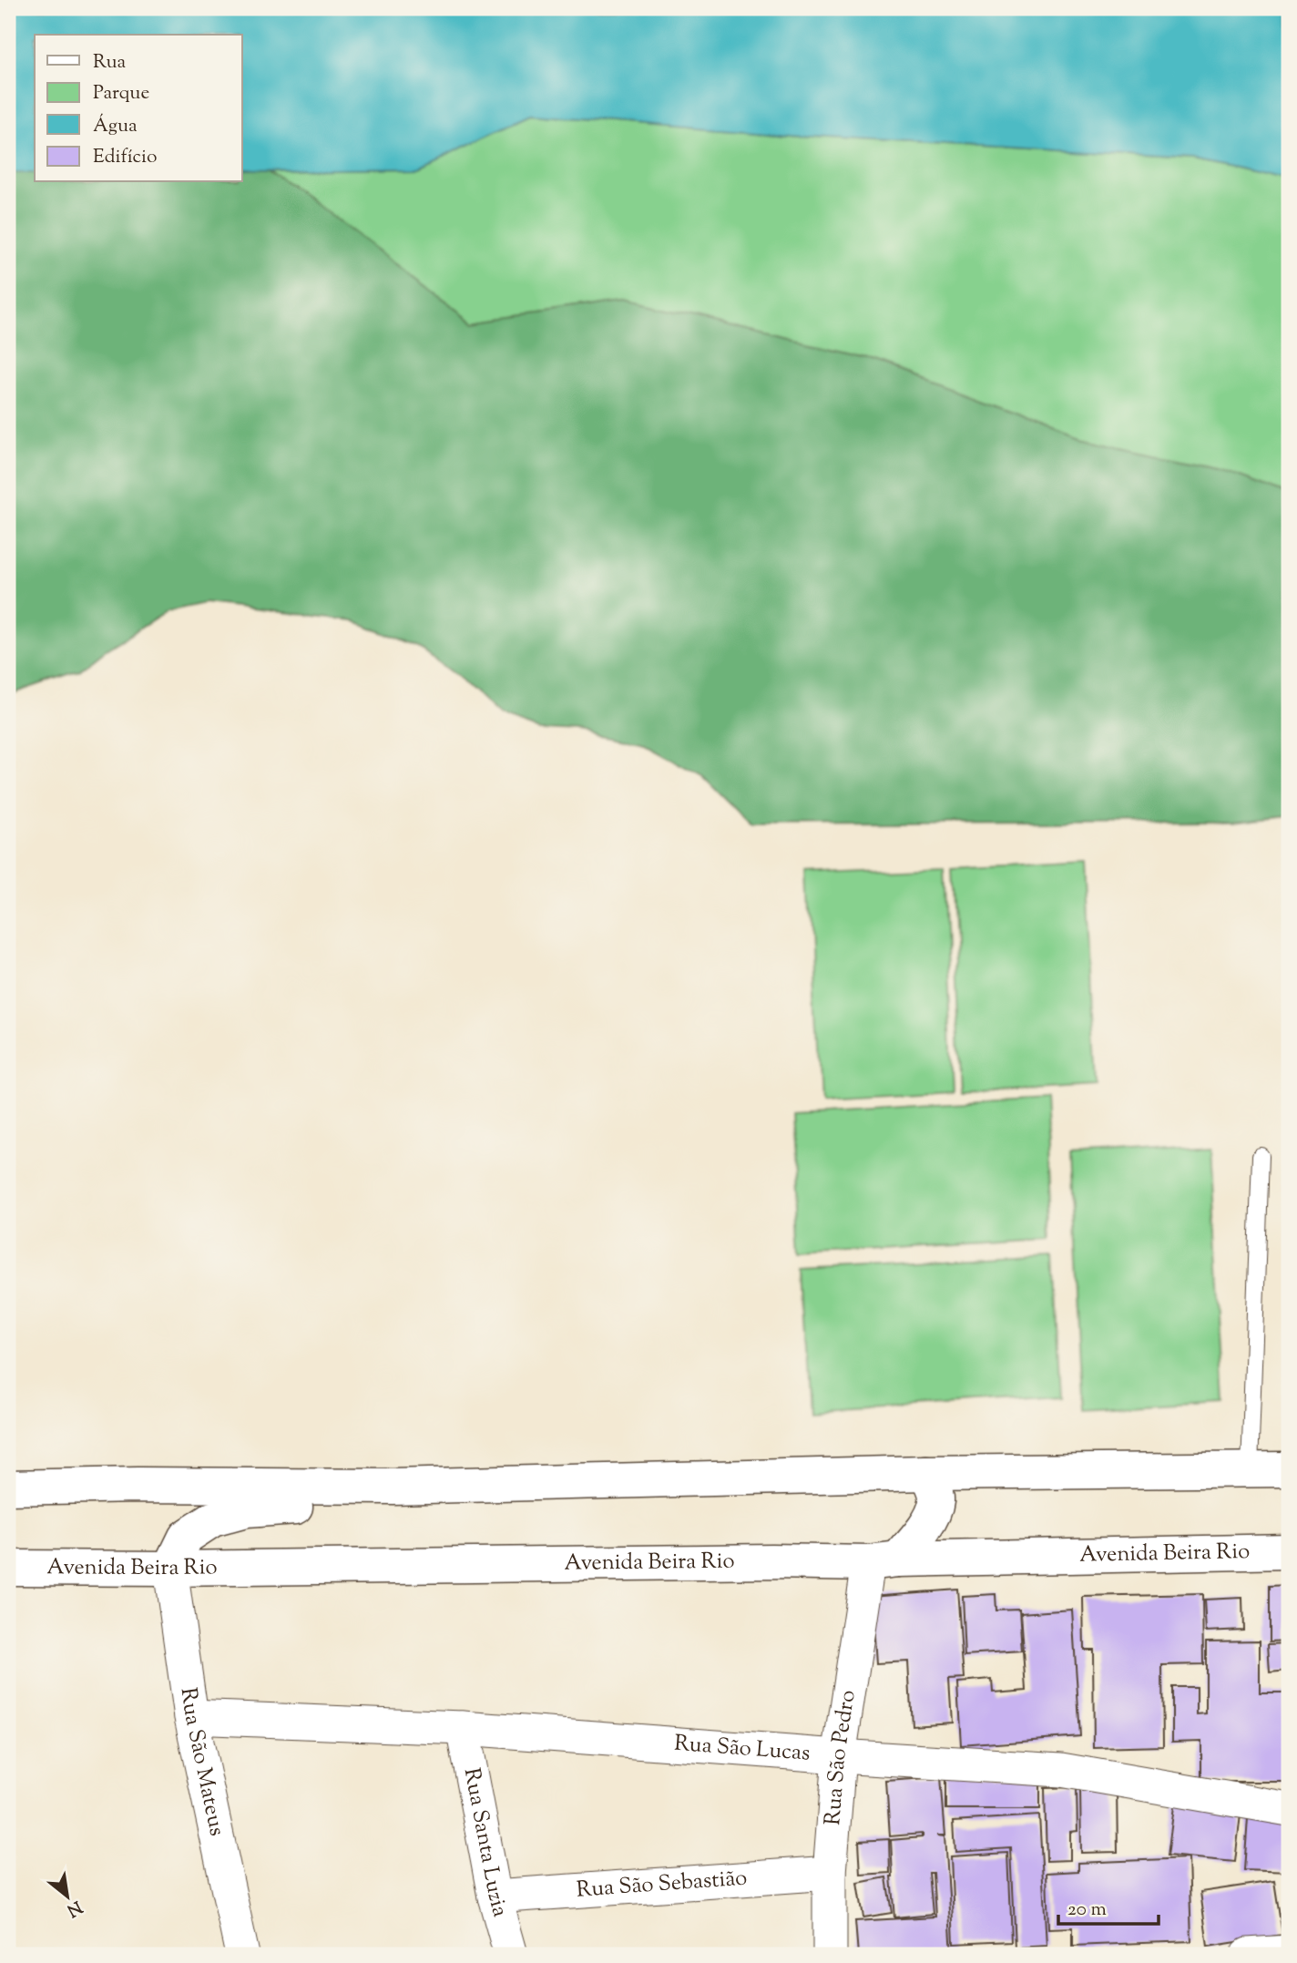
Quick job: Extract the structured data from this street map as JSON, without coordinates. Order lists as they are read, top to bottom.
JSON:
{
  "streets": {
    "main road": ["Avenida Beira Rio"],
    "street": [
      "Rua São Lucas",
      "Rua São Pedro",
      "Rua São Mateus",
      "Rua Santa Luzia",
      "Rua São Sebastião"
    ]
  },
  "crossings": [
    ["Avenida Beira Rio", "Rua São Pedro"],
    ["Avenida Beira Rio", "Rua São Mateus"],
    ["Rua São Lucas", "Rua São Pedro"],
    ["Rua São Lucas", "Rua São Mateus"],
    ["Rua São Lucas", "Rua Santa Luzia"],
    ["Rua São Pedro", "Rua São Sebastião"],
    ["Rua Santa Luzia", "Rua São Sebastião"]
  ],
  "legend": [
    "Rua",
    "Parque",
    "Água",
    "Edifício"
  ],
  "scale_bar": "20 m",
  "north": "bottom right"
}
